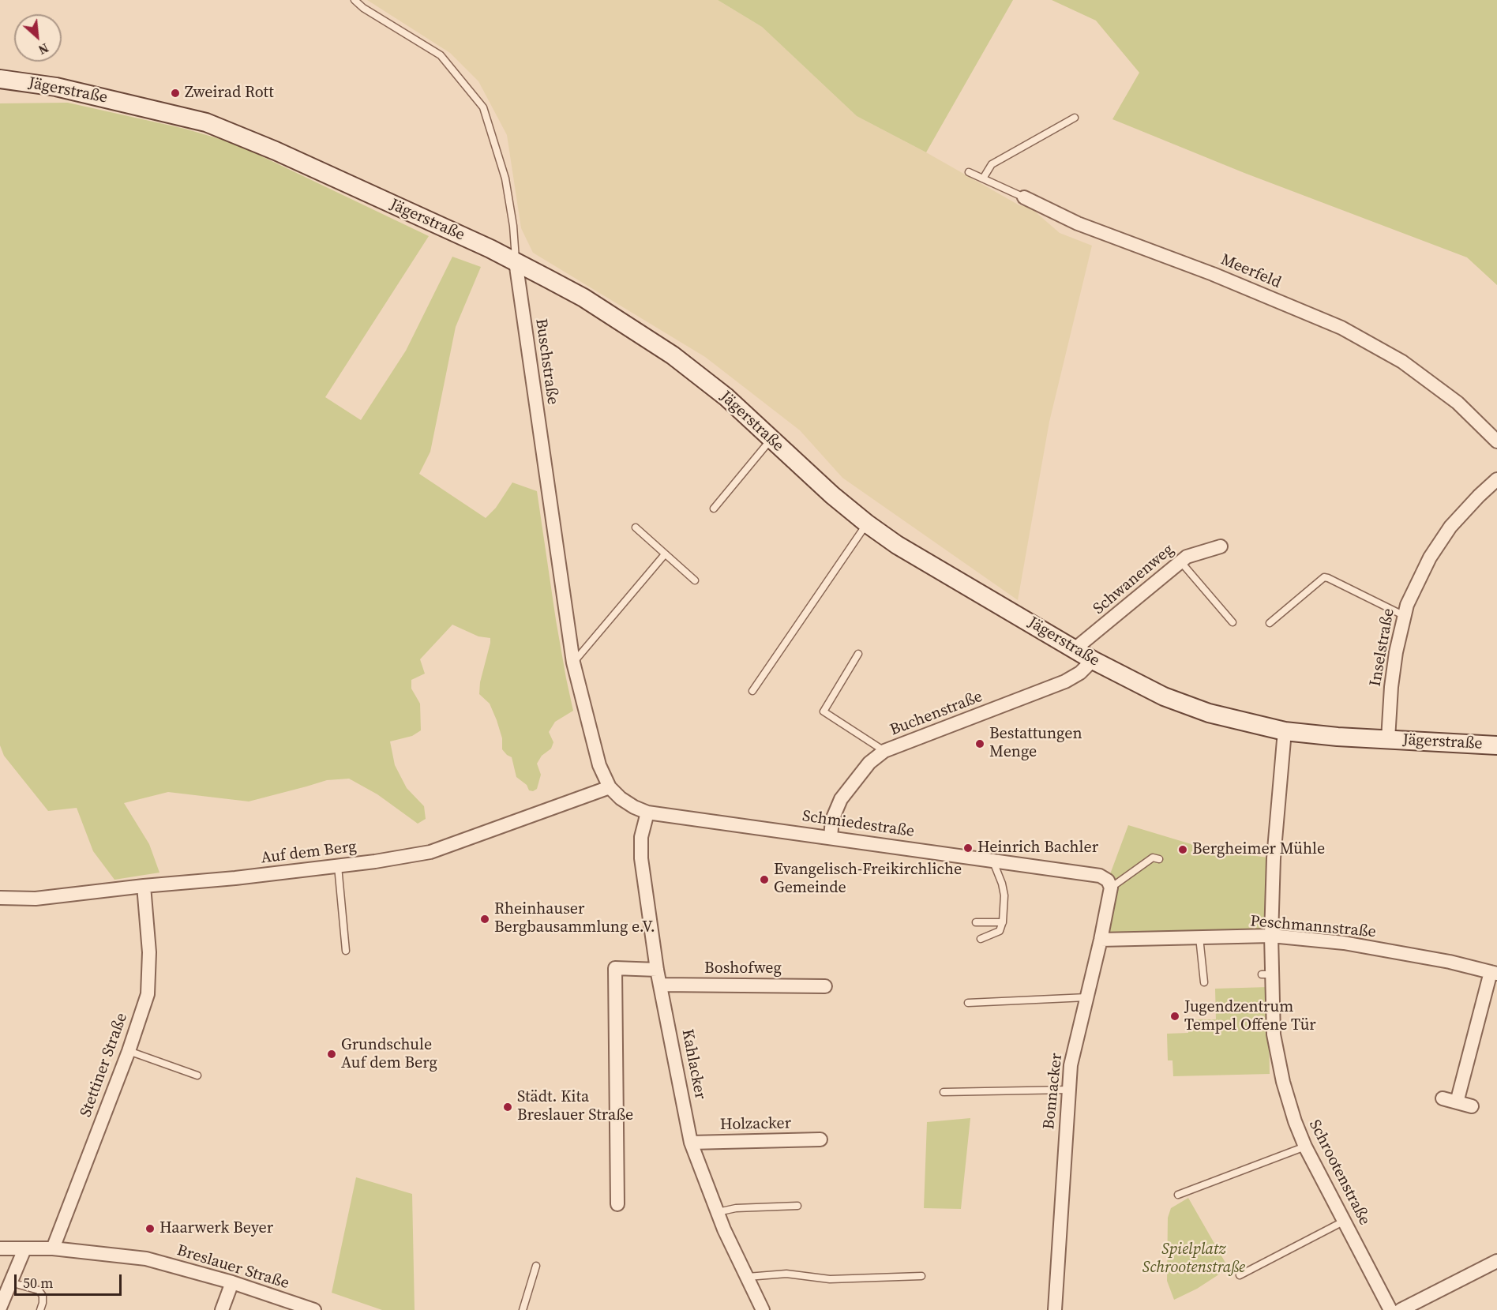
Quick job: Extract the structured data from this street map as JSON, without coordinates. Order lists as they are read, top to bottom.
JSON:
{
  "streets": {
    "street": [
      "Jägerstraße",
      "Meerfeld",
      "Buschstraße",
      "Schwanenweg",
      "Inselstraße",
      "Buchenstraße",
      "Schmiedestraße",
      "Auf dem Berg",
      "Peschmannstraße",
      "Boshofweg",
      "Kahlacker",
      "Stettiner Straße",
      "Bonnacker",
      "Holzacker",
      "Schrootenstraße",
      "Breslauer Straße"
    ]
  },
  "crossings": [
    ["Jägerstraße", "Buschstraße"],
    ["Jägerstraße", "Schwanenweg"],
    ["Jägerstraße", "Inselstraße"],
    ["Jägerstraße", "Buchenstraße"],
    ["Jägerstraße", "Schrootenstraße"],
    ["Buschstraße", "Schmiedestraße"],
    ["Buschstraße", "Auf dem Berg"],
    ["Buchenstraße", "Schmiedestraße"],
    ["Schmiedestraße", "Auf dem Berg"],
    ["Schmiedestraße", "Kahlacker"],
    ["Schmiedestraße", "Bonnacker"],
    ["Auf dem Berg", "Stettiner Straße"],
    ["Peschmannstraße", "Bonnacker"],
    ["Peschmannstraße", "Schrootenstraße"],
    ["Boshofweg", "Kahlacker"],
    ["Kahlacker", "Holzacker"],
    ["Stettiner Straße", "Breslauer Straße"]
  ],
  "parks": ["Spielplatz Schrootenstraße"],
  "places": [
    "Zweirad Rott",
    "Bestattungen Menge",
    "Heinrich Bachler",
    "Bergheimer Mühle",
    "Evangelisch-Freikirchliche Gemeinde",
    "Rheinhauser Bergbausammlung e.V.",
    "Jugendzentrum Tempel Offene Tür",
    "Grundschule Auf dem Berg",
    "Städt. Kita Breslauer Straße",
    "Haarwerk Beyer"
  ],
  "scale_bar": "50 m",
  "north": "bottom right"
}
